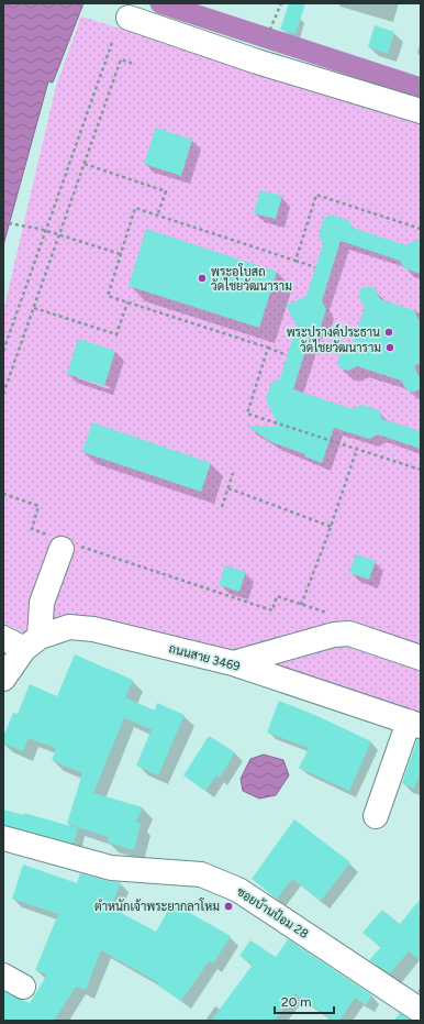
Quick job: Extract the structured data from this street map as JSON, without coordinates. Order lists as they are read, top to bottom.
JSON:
{
  "streets": {
    "street": ["ถนนสาย 3469", "ซอยบ้านป้อม 28"]
  },
  "places": [
    "พระอุโบสถ วัดไชยวัฒนาราม",
    "พระปรางค์ประธาน",
    "วัดไชยวัฒนาราม",
    "ตำหนักเจ้าพระยากลาโหม"
  ],
  "scale_bar": "20 m"
}
